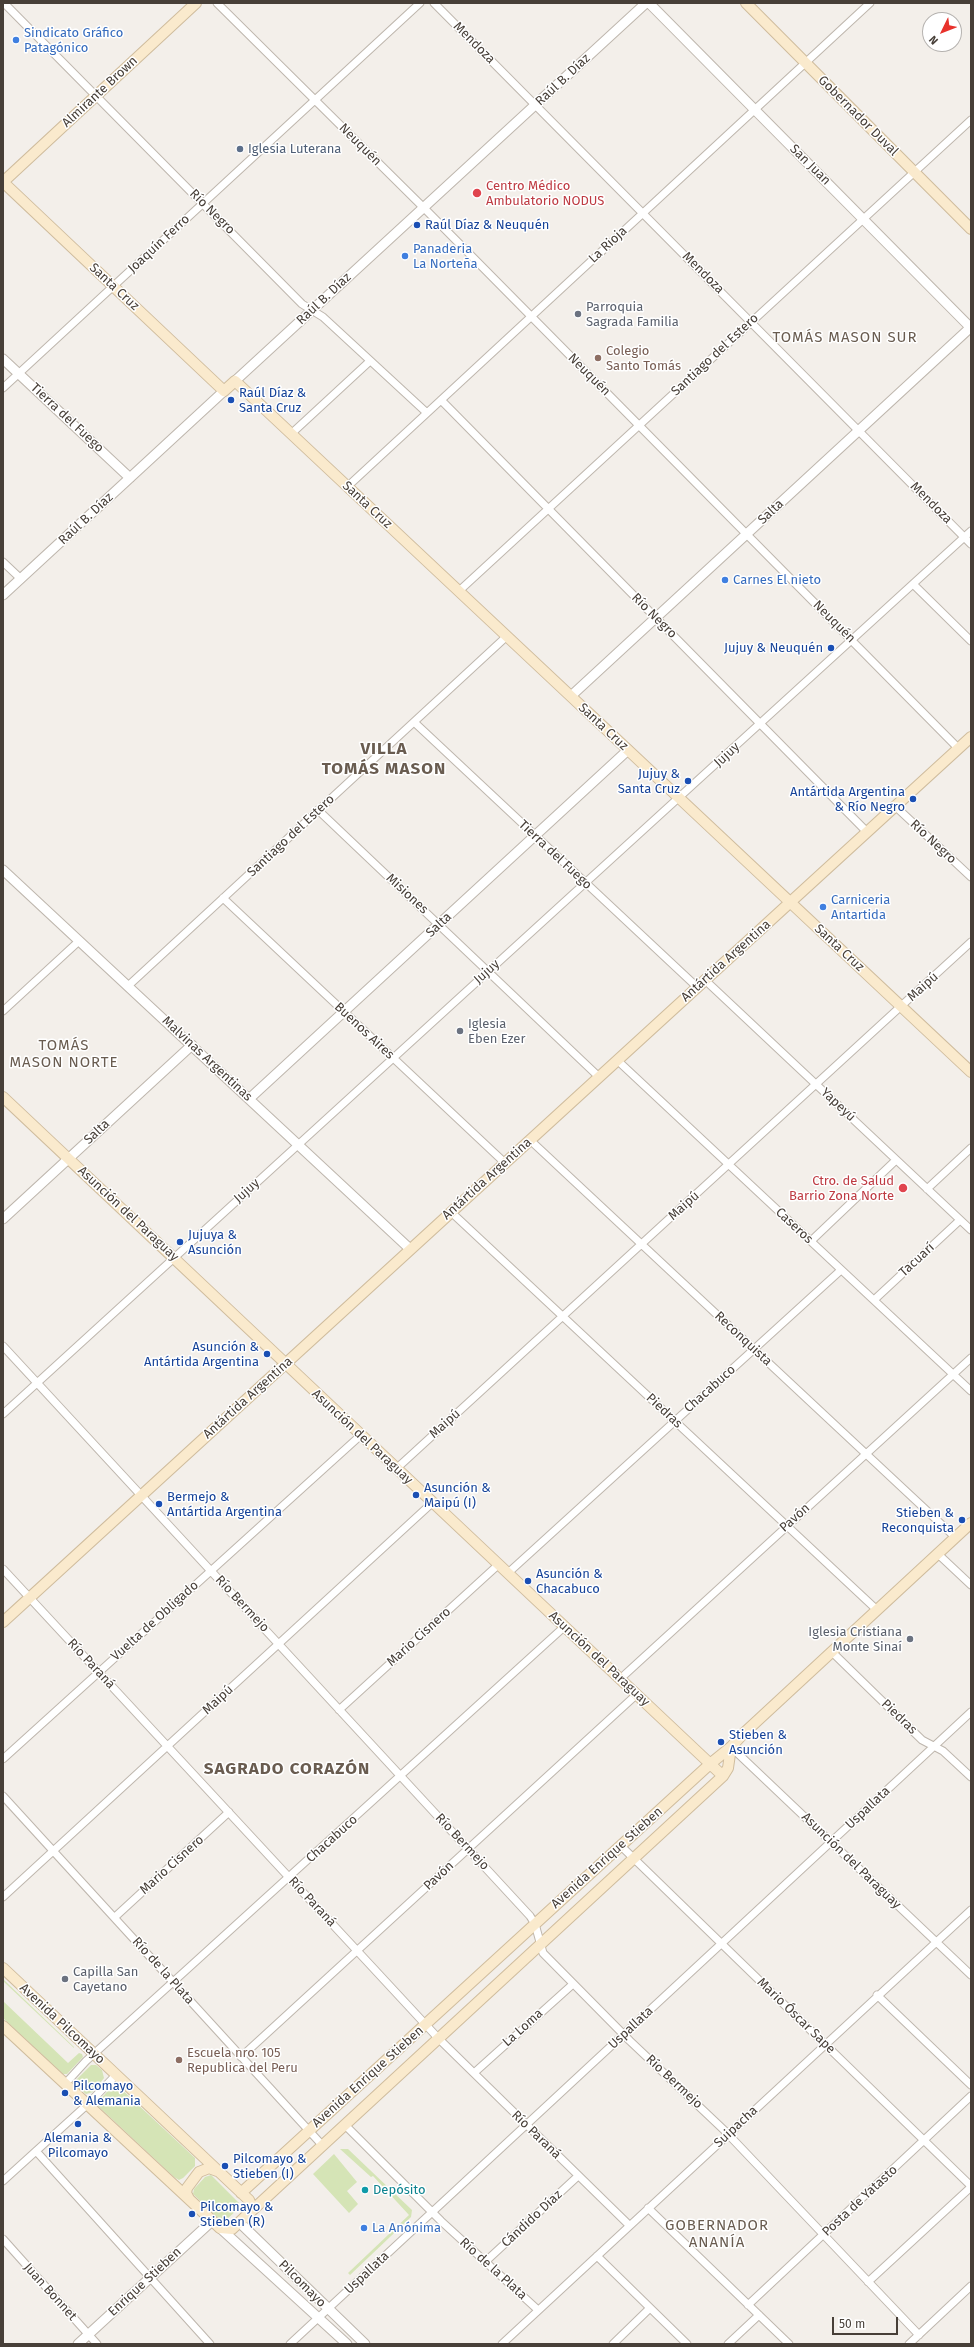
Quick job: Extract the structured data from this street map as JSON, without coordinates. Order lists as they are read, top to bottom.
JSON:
{
  "streets": {
    "main road": [
      "Raúl B. Díaz",
      "Almirante Brown",
      "Gobernador Duval",
      "Santa Cruz",
      "Antártida Argentina",
      "Asunción del Paraguay",
      "Avenida Enrique Stieben",
      "Avenida Pilcomayo"
    ],
    "street": [
      "Mendoza",
      "Neuquén",
      "San Juan",
      "Río Negro",
      "Joaquín Ferro",
      "La Rioja",
      "Santiago del Estero",
      "Tierra del Fuego",
      "Salta",
      "Jujuy",
      "Misiones",
      "Maipú",
      "Buenos Aires",
      "Malvinas Argentinas",
      "Yapeyú",
      "Caseros",
      "Tacuarí",
      "Reconquista",
      "Chacabuco",
      "Piedras",
      "Pavón",
      "Río Bermejo",
      "Vuelta de Obligado",
      "Mario Cisnero",
      "Río Paraná",
      "Uspallata",
      "Río de la Plata",
      "Mario Óscar Sape",
      "La Loma",
      "Suipacha",
      "Posta de Yatasto",
      "Cándido Díaz",
      "Enrique Stieben",
      "Pilcomayo",
      "Juan Bonnet"
    ]
  },
  "crossings": [
    ["Mendoza", "Raúl B. Díaz"],
    ["Mendoza", "La Rioja"],
    ["Mendoza", "Santiago del Estero"],
    ["Mendoza", "Salta"],
    ["Mendoza", "Jujuy"],
    ["Raúl B. Díaz", "Neuquén"],
    ["Raúl B. Díaz", "Río Negro"],
    ["Raúl B. Díaz", "Santa Cruz"],
    ["Raúl B. Díaz", "Tierra del Fuego"],
    ["Almirante Brown", "Río Negro"],
    ["Almirante Brown", "Santa Cruz"],
    ["Gobernador Duval", "La Rioja"],
    ["Gobernador Duval", "Santiago del Estero"],
    ["Neuquén", "Joaquín Ferro"],
    ["Neuquén", "La Rioja"],
    ["Neuquén", "Santiago del Estero"],
    ["Neuquén", "Salta"],
    ["Neuquén", "Jujuy"],
    ["Neuquén", "Antártida Argentina"],
    ["San Juan", "La Rioja"],
    ["San Juan", "Santiago del Estero"],
    ["San Juan", "Salta"],
    ["Río Negro", "Joaquín Ferro"],
    ["Río Negro", "La Rioja"],
    ["Río Negro", "Santiago del Estero"],
    ["Río Negro", "Salta"],
    ["Río Negro", "Jujuy"],
    ["Río Negro", "Antártida Argentina"],
    ["Joaquín Ferro", "Santa Cruz"],
    ["Joaquín Ferro", "Tierra del Fuego"],
    ["La Rioja", "Santa Cruz"],
    ["Santa Cruz", "Santiago del Estero"],
    ["Santa Cruz", "Salta"],
    ["Santa Cruz", "Jujuy"],
    ["Santa Cruz", "Antártida Argentina"],
    ["Santa Cruz", "Maipú"],
    ["Santiago del Estero", "Tierra del Fuego"],
    ["Santiago del Estero", "Misiones"],
    ["Santiago del Estero", "Buenos Aires"],
    ["Santiago del Estero", "Malvinas Argentinas"],
    ["Tierra del Fuego", "Salta"],
    ["Tierra del Fuego", "Jujuy"],
    ["Tierra del Fuego", "Antártida Argentina"],
    ["Tierra del Fuego", "Yapeyú"],
    ["Salta", "Misiones"],
    ["Salta", "Buenos Aires"],
    ["Salta", "Malvinas Argentinas"],
    ["Salta", "Asunción del Paraguay"],
    ["Jujuy", "Misiones"],
    ["Jujuy", "Buenos Aires"],
    ["Jujuy", "Malvinas Argentinas"],
    ["Jujuy", "Asunción del Paraguay"],
    ["Jujuy", "Río Bermejo"],
    ["Misiones", "Antártida Argentina"],
    ["Antártida Argentina", "Buenos Aires"],
    ["Antártida Argentina", "Malvinas Argentinas"],
    ["Antártida Argentina", "Yapeyú"],
    ["Antártida Argentina", "Asunción del Paraguay"],
    ["Antártida Argentina", "Caseros"],
    ["Antártida Argentina", "Reconquista"],
    ["Antártida Argentina", "Piedras"],
    ["Antártida Argentina", "Río Bermejo"],
    ["Antártida Argentina", "Río Paraná"],
    ["Maipú", "Yapeyú"],
    ["Maipú", "Asunción del Paraguay"],
    ["Maipú", "Caseros"],
    ["Maipú", "Reconquista"],
    ["Maipú", "Piedras"],
    ["Maipú", "Río Bermejo"],
    ["Maipú", "Río Paraná"],
    ["Maipú", "Río de la Plata"],
    ["Yapeyú", "Tacuarí"],
    ["Asunción del Paraguay", "Chacabuco"],
    ["Asunción del Paraguay", "Pavón"],
    ["Asunción del Paraguay", "Vuelta de Obligado"],
    ["Asunción del Paraguay", "Mario Cisnero"],
    ["Asunción del Paraguay", "Uspallata"],
    ["Asunción del Paraguay", "Avenida Enrique Stieben"],
    ["Asunción del Paraguay", "Suipacha"],
    ["Caseros", "Tacuarí"],
    ["Caseros", "Chacabuco"],
    ["Caseros", "Pavón"],
    ["Reconquista", "Chacabuco"],
    ["Reconquista", "Pavón"],
    ["Reconquista", "Avenida Enrique Stieben"],
    ["Chacabuco", "Piedras"],
    ["Chacabuco", "Río Bermejo"],
    ["Chacabuco", "Río Paraná"],
    ["Chacabuco", "Río de la Plata"],
    ["Chacabuco", "Avenida Pilcomayo"],
    ["Piedras", "Pavón"],
    ["Piedras", "Uspallata"],
    ["Piedras", "Avenida Enrique Stieben"],
    ["Pavón", "Río Bermejo"],
    ["Pavón", "Río Paraná"],
    ["Pavón", "Río de la Plata"],
    ["Río Bermejo", "Vuelta de Obligado"],
    ["Río Bermejo", "Mario Cisnero"],
    ["Río Bermejo", "Uspallata"],
    ["Río Bermejo", "Avenida Enrique Stieben"],
    ["Río Bermejo", "La Loma"],
    ["Río Bermejo", "Suipacha"],
    ["Río Bermejo", "Posta de Yatasto"],
    ["Vuelta de Obligado", "Río Paraná"],
    ["Mario Cisnero", "Río Paraná"],
    ["Mario Cisnero", "Río de la Plata"],
    ["Río Paraná", "Uspallata"],
    ["Río Paraná", "Avenida Enrique Stieben"],
    ["Río Paraná", "La Loma"],
    ["Río Paraná", "Suipacha"],
    ["Río Paraná", "Cándido Díaz"],
    ["Uspallata", "Río de la Plata"],
    ["Uspallata", "Mario Óscar Sape"],
    ["Uspallata", "Pilcomayo"],
    ["Avenida Enrique Stieben", "Río de la Plata"],
    ["Avenida Enrique Stieben", "Mario Óscar Sape"],
    ["Avenida Enrique Stieben", "Avenida Pilcomayo"],
    ["Avenida Enrique Stieben", "Enrique Stieben"],
    ["Avenida Enrique Stieben", "Pilcomayo"],
    ["Río de la Plata", "Suipacha"],
    ["Río de la Plata", "Cándido Díaz"],
    ["Mario Óscar Sape", "Suipacha"],
    ["Mario Óscar Sape", "Posta de Yatasto"],
    ["Avenida Pilcomayo", "Enrique Stieben"],
    ["Avenida Pilcomayo", "Pilcomayo"],
    ["Enrique Stieben", "Pilcomayo"],
    ["Enrique Stieben", "Juan Bonnet"]
  ],
  "districts": [
    "TOMÁS MASON SUR",
    "VILLA TOMÁS MASON",
    "TOMÁS MASON NORTE",
    "SAGRADO CORAZÓN",
    "GOBERNADOR ANANÍA"
  ],
  "places": [
    "Sindicato Gráfico Patagónico",
    "Iglesia Luterana",
    "Centro Médico Ambulatorio NODUS",
    "Raúl Díaz & Neuquén",
    "Panaderia La Norteña",
    "Parroquia Sagrada Familia",
    "Colegio Santo Tomás",
    "Raúl Díaz & Santa Cruz",
    "Carnes El nieto",
    "Jujuy & Neuquén",
    "Jujuy & Santa Cruz",
    "Antártida Argentina & Río Negro",
    "Carniceria Antartida",
    "Iglesia Eben Ezer",
    "Ctro. de Salud Barrio Zona Norte",
    "Jujuya & Asunción",
    "Asunción & Antártida Argentina",
    "Asunción & Maipú (I)",
    "Bermejo & Antártida Argentina",
    "Stieben & Reconquista",
    "Asunción & Chacabuco",
    "Iglesia Cristiana Monte Sinaí",
    "Stieben & Asunción",
    "Capilla San Cayetano",
    "Escuela nro. 105 Republica del Peru",
    "Pilcomayo & Alemania",
    "Alemania & Pilcomayo",
    "Pilcomayo & Stieben (I)",
    "Depósito",
    "Pilcomayo & Stieben (R)",
    "La Anónima"
  ],
  "scale_bar": "50 m",
  "north": "bottom left"
}
